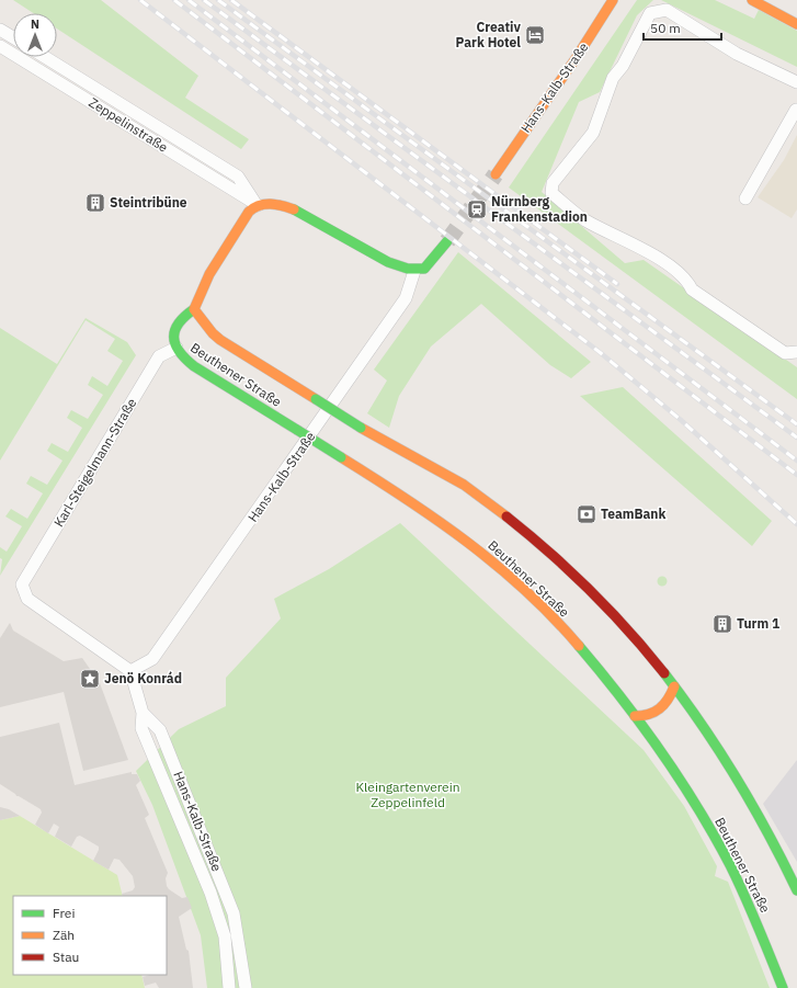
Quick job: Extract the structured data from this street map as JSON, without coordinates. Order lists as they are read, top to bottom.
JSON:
{
  "streets": {
    "main road": ["Hans-Kalb-Straße", "Beuthener Straße"],
    "street": ["Zeppelinstraße", "Karl-Steigelmann-Straße"]
  },
  "crossings": [
    ["Hans-Kalb-Straße", "Karl-Steigelmann-Straße"],
    ["Beuthener Straße", "Karl-Steigelmann-Straße"]
  ],
  "parks": ["Kleingartenverein Zeppelinfeld"],
  "places": {
    "hotel": ["Creativ Park Hotel"],
    "building": ["Steintribüne", "Turm 1"],
    "station": ["Nürnberg Frankenstadion"],
    "bank": ["TeamBank"],
    "place": ["Jenö Konrád"]
  },
  "legend": ["Frei", "Zäh", "Stau"],
  "scale_bar": "50 m",
  "north": "top"
}
